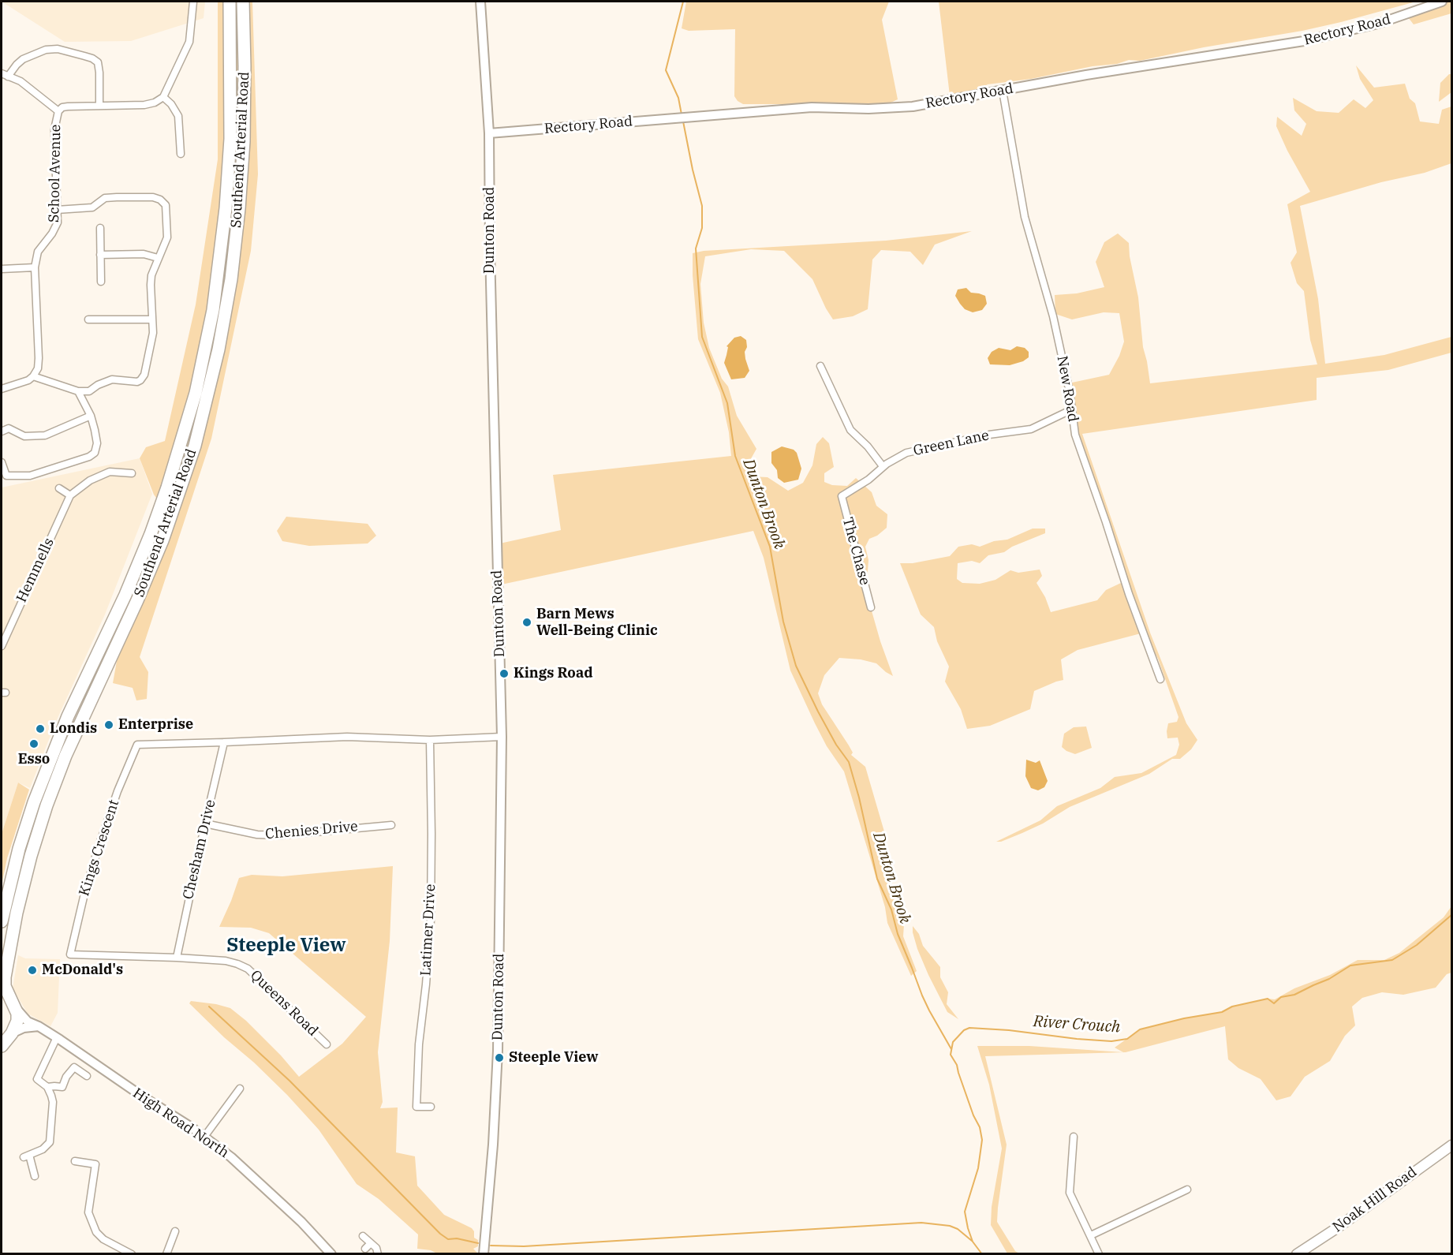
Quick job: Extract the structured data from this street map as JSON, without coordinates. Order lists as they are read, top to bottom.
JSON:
{
  "streets": {
    "highway": ["Southend Arterial Road"],
    "main road": ["Noak Hill Road"],
    "street": [
      "Rectory Road",
      "School Avenue",
      "Dunton Road",
      "New Road",
      "Green Lane",
      "The Chase",
      "Hemmells",
      "Chenies Drive",
      "Kings Crescent",
      "Chesham Drive",
      "Latimer Drive",
      "Queens Road",
      "High Road North"
    ]
  },
  "crossings": [
    ["Rectory Road", "Dunton Road"],
    ["Rectory Road", "New Road"],
    ["Southend Arterial Road", "High Road North"],
    ["New Road", "Green Lane"],
    ["Green Lane", "The Chase"],
    ["Chenies Drive", "Chesham Drive"],
    ["Kings Crescent", "Chesham Drive"],
    ["Kings Crescent", "Queens Road"],
    ["Chesham Drive", "Queens Road"]
  ],
  "districts": ["Steeple View"],
  "water": ["Dunton Brook", "River Crouch"],
  "places": [
    "Barn Mews Well-Being Clinic",
    "Kings Road",
    "Enterprise",
    "Londis",
    "Esso",
    "McDonald's",
    "Steeple View"
  ]
}
